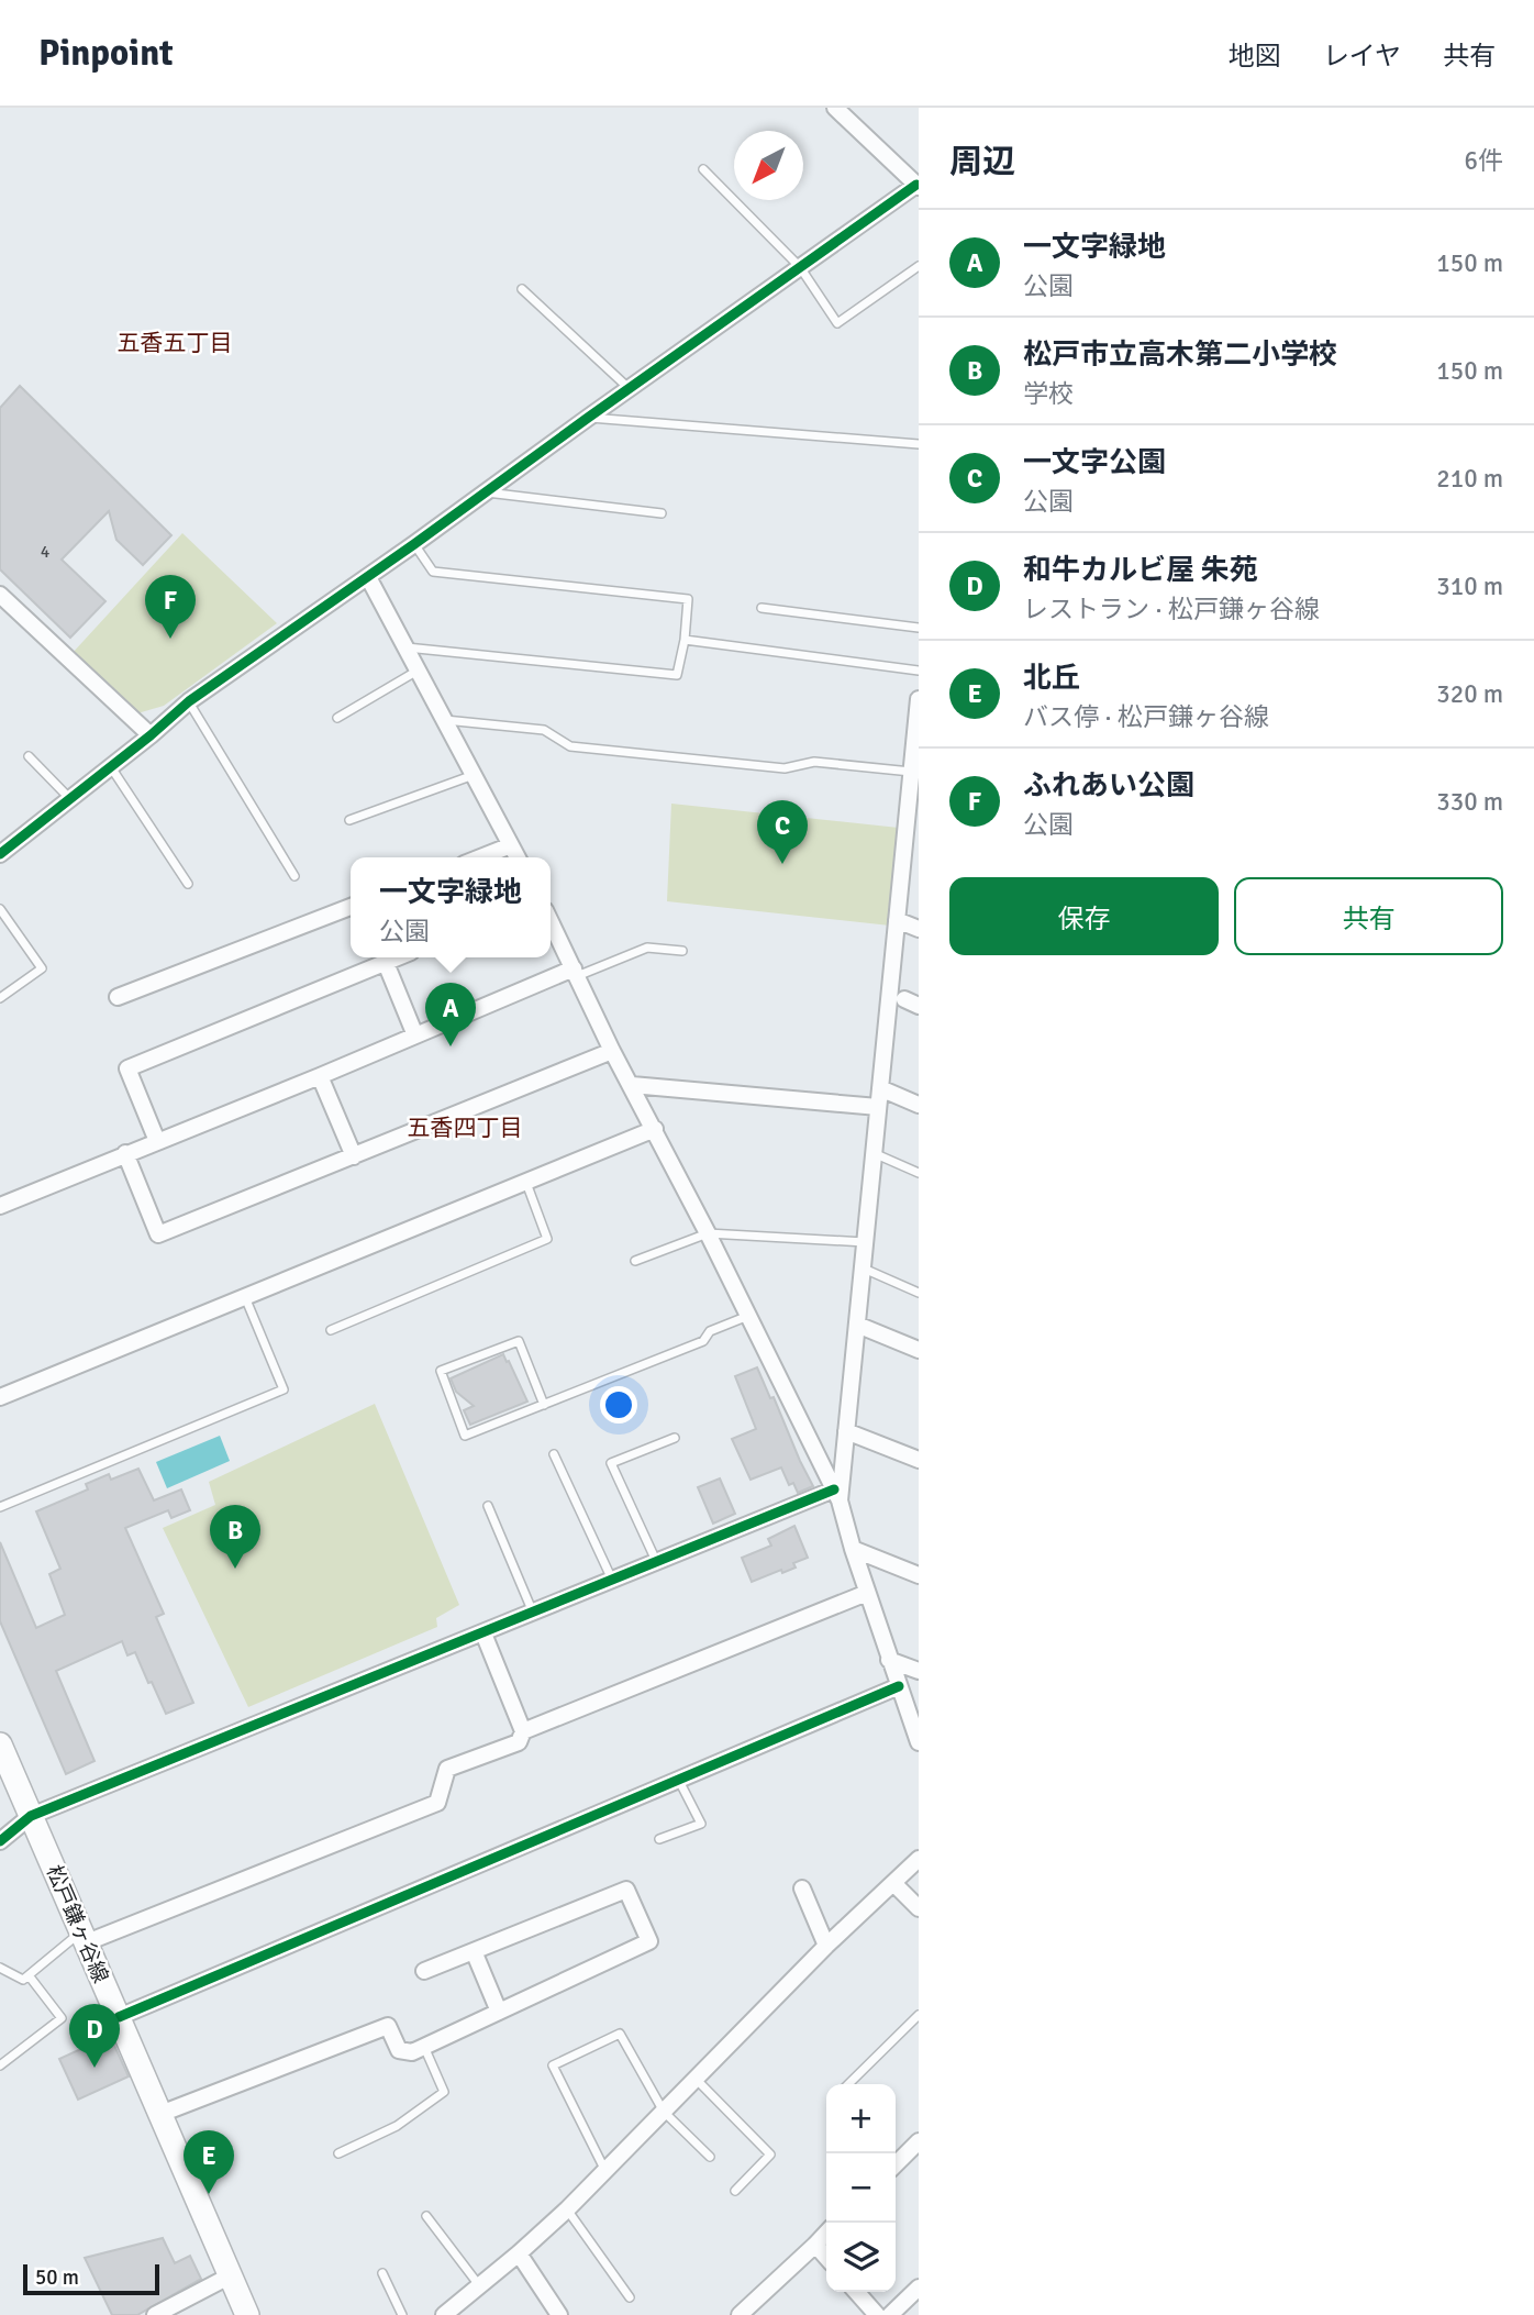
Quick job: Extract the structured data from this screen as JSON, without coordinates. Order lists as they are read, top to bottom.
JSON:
{
  "streets": {
    "main road": ["松戸鎌ヶ谷線"]
  },
  "districts": ["五香五丁目", "五香四丁目"],
  "house_numbers": ["4"],
  "scale_bar": "50 m",
  "north": "bottom left",
  "page": {
    "header": "Pinpoint",
    "nav": ["地図", "レイヤ", "共有"],
    "heading": ["周辺", "6件"],
    "list": [
      {
        "mark": "A",
        "name": "一文字緑地",
        "note": "公園",
        "value": "150 m"
      },
      {
        "mark": "B",
        "name": "松戸市立高木第二小学校",
        "note": "学校",
        "value": "150 m"
      },
      {
        "mark": "C",
        "name": "一文字公園",
        "note": "公園",
        "value": "210 m"
      },
      {
        "mark": "D",
        "name": "和牛カルビ屋 朱苑",
        "note": "レストラン · 松戸鎌ヶ谷線",
        "value": "310 m"
      },
      {
        "mark": "E",
        "name": "北丘",
        "note": "バス停 · 松戸鎌ヶ谷線",
        "value": "320 m"
      },
      {
        "mark": "F",
        "name": "ふれあい公園",
        "note": "公園",
        "value": "330 m"
      }
    ],
    "pins": [
      "F",
      "C",
      "A",
      "B",
      "D",
      "E"
    ],
    "buttons": ["保存", "共有"],
    "popup": ["一文字緑地", "公園"],
    "map_buttons": ["+", "−"],
    "scale": "50 m"
  }
}
